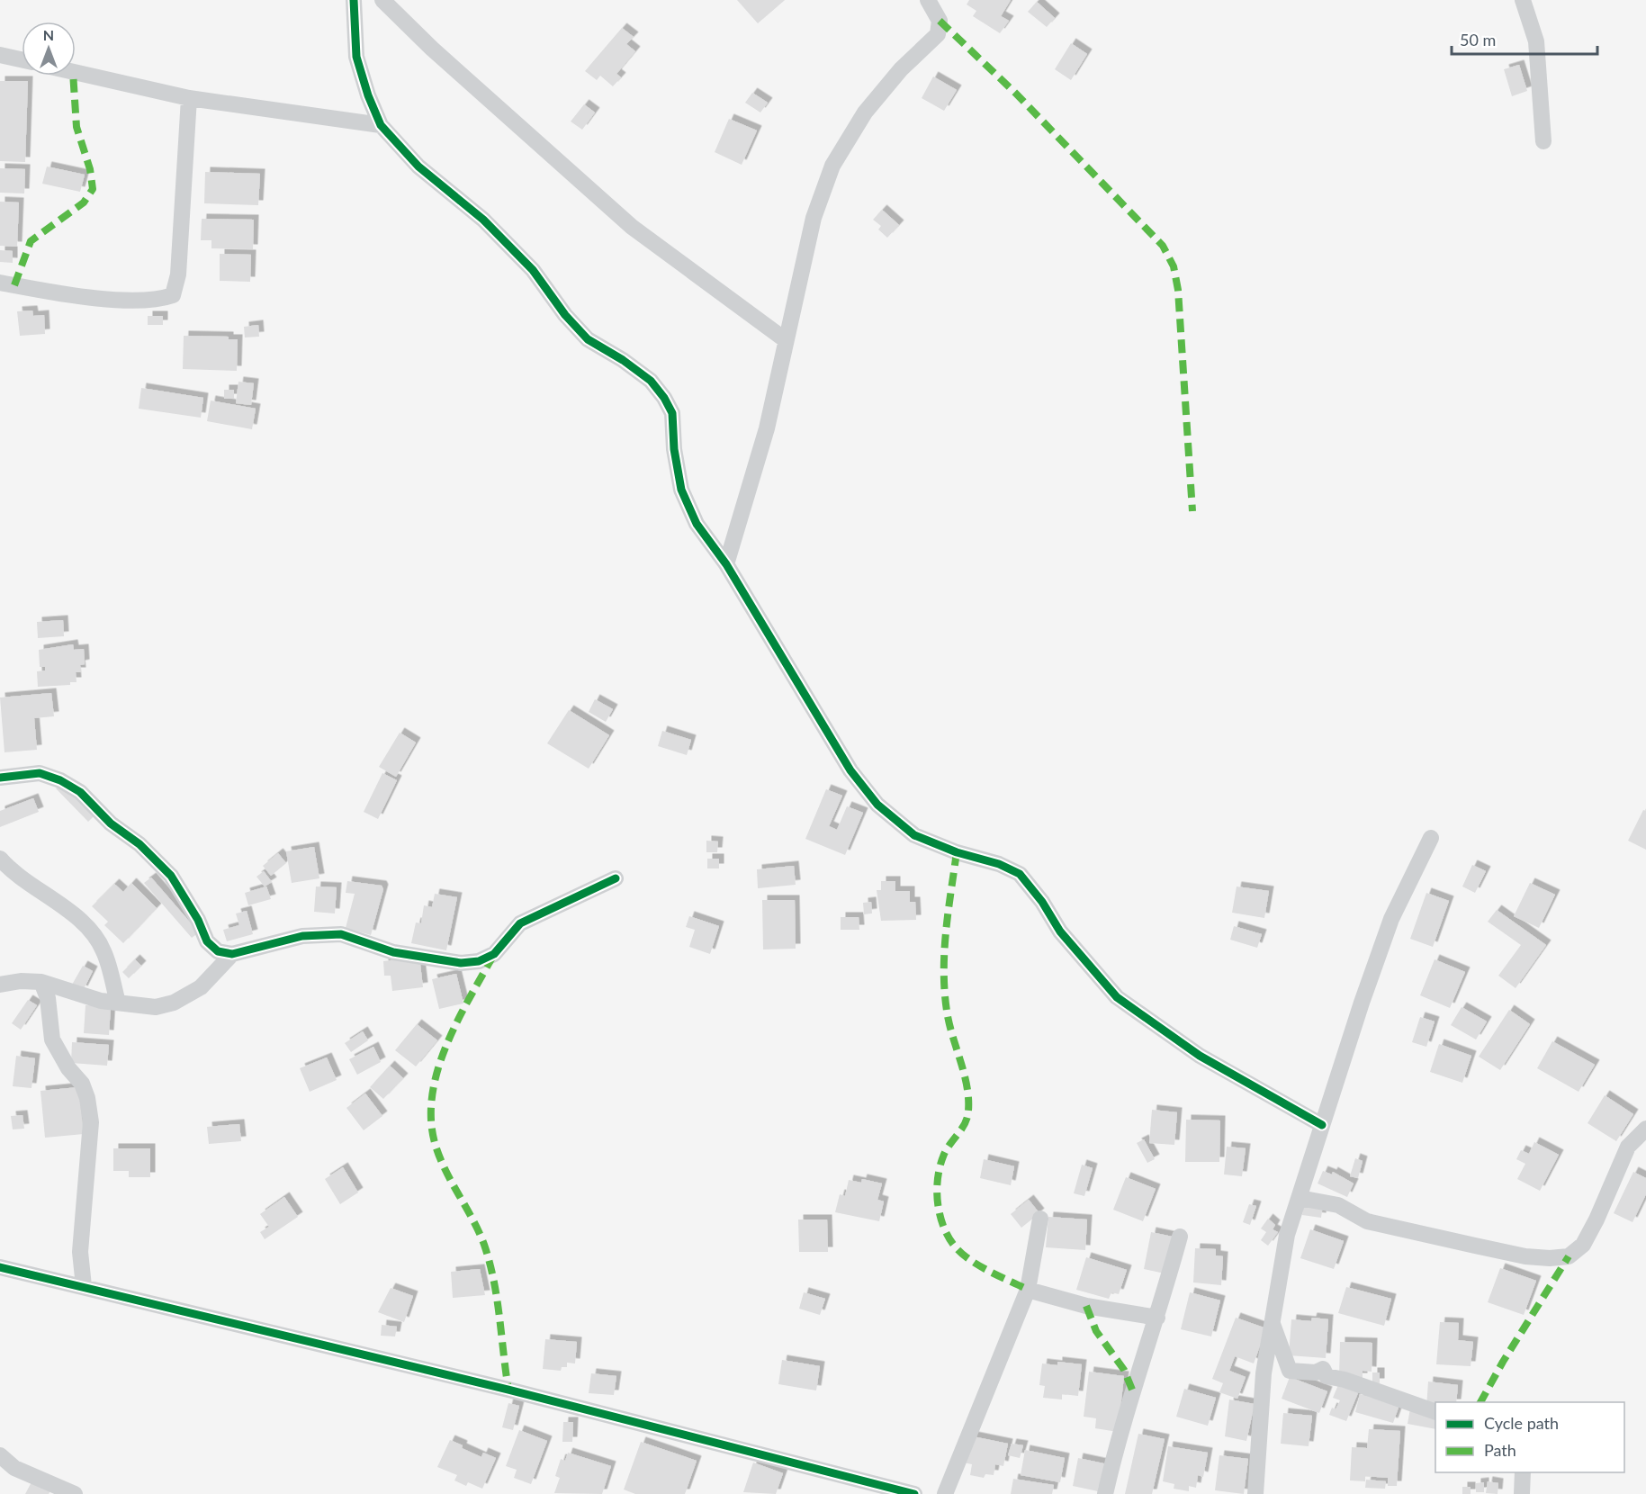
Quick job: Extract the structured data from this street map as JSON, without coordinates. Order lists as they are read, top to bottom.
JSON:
{
  "legend": ["Cycle path", "Path"],
  "scale_bar": "50 m",
  "north": "top"
}
